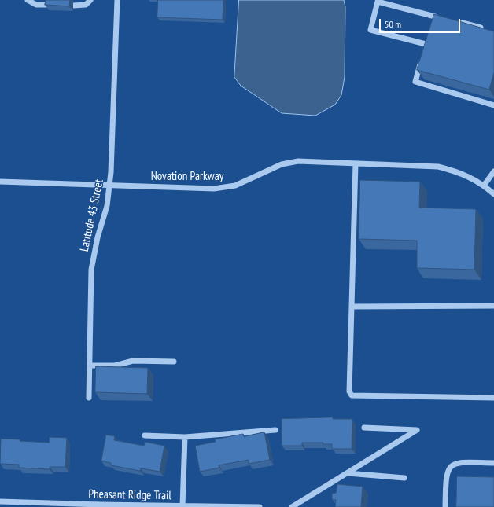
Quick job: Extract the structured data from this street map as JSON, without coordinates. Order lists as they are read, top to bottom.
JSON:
{
  "streets": {
    "street": ["Novation Parkway", "Latitude 43 Street", "Pheasant Ridge Trail"]
  },
  "crossings": [
    ["Novation Parkway", "Latitude 43 Street"]
  ],
  "scale_bar": "50 m"
}
